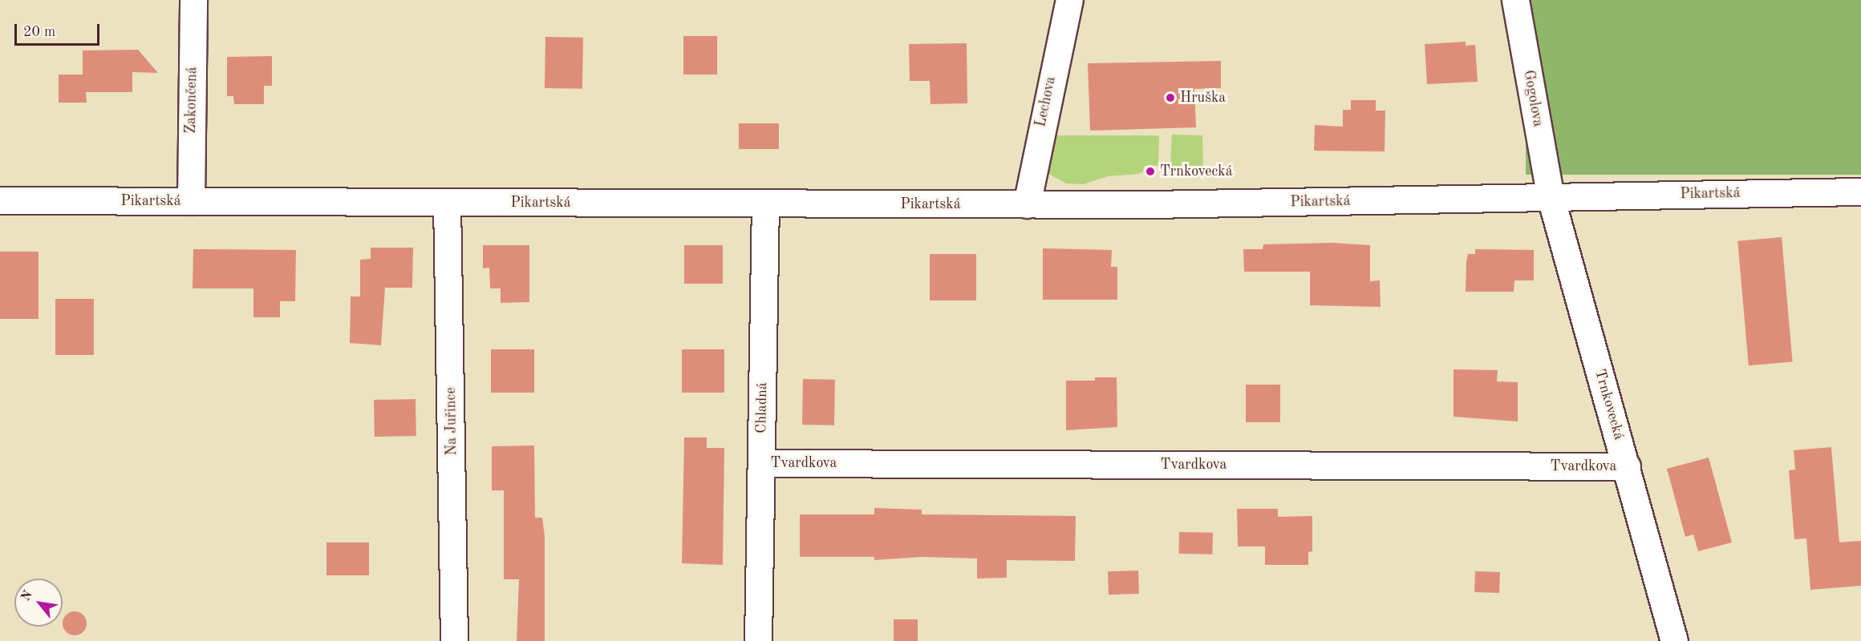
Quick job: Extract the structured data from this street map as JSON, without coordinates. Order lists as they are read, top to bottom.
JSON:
{
  "streets": {
    "street": [
      "Gogolova",
      "Zakončená",
      "Lechova",
      "Pikartská",
      "Trnkovecká",
      "Chladná",
      "Na Juřince",
      "Tvardkova"
    ]
  },
  "crossings": [
    ["Gogolova", "Pikartská"],
    ["Gogolova", "Trnkovecká"],
    ["Zakončená", "Pikartská"],
    ["Lechova", "Pikartská"],
    ["Pikartská", "Trnkovecká"],
    ["Pikartská", "Chladná"],
    ["Pikartská", "Na Juřince"],
    ["Trnkovecká", "Tvardkova"],
    ["Chladná", "Tvardkova"]
  ],
  "places": ["Hruška", "Trnkovecká"],
  "scale_bar": "20 m",
  "north": "top left"
}
